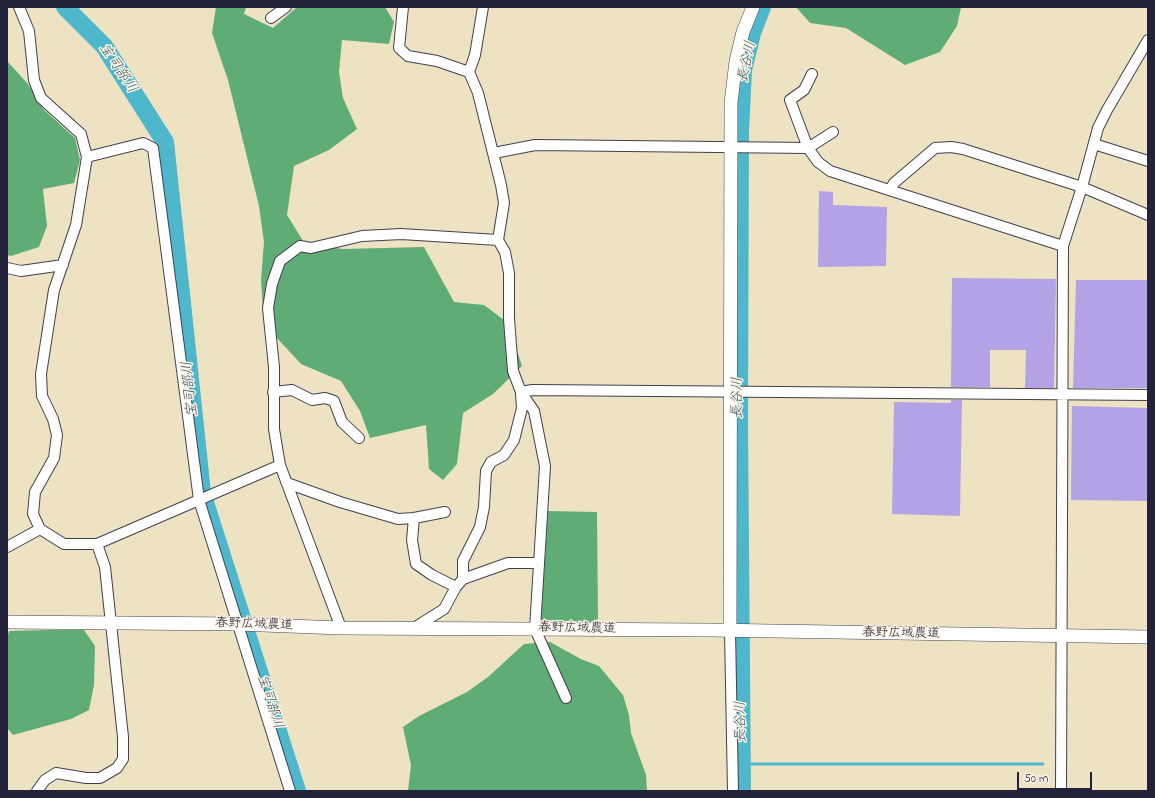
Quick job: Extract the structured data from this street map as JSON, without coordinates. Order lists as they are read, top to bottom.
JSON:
{
  "streets": {
    "street": ["春野広域農道"]
  },
  "water": ["長谷川", "宝司部川"],
  "scale_bar": "50 m"
}
